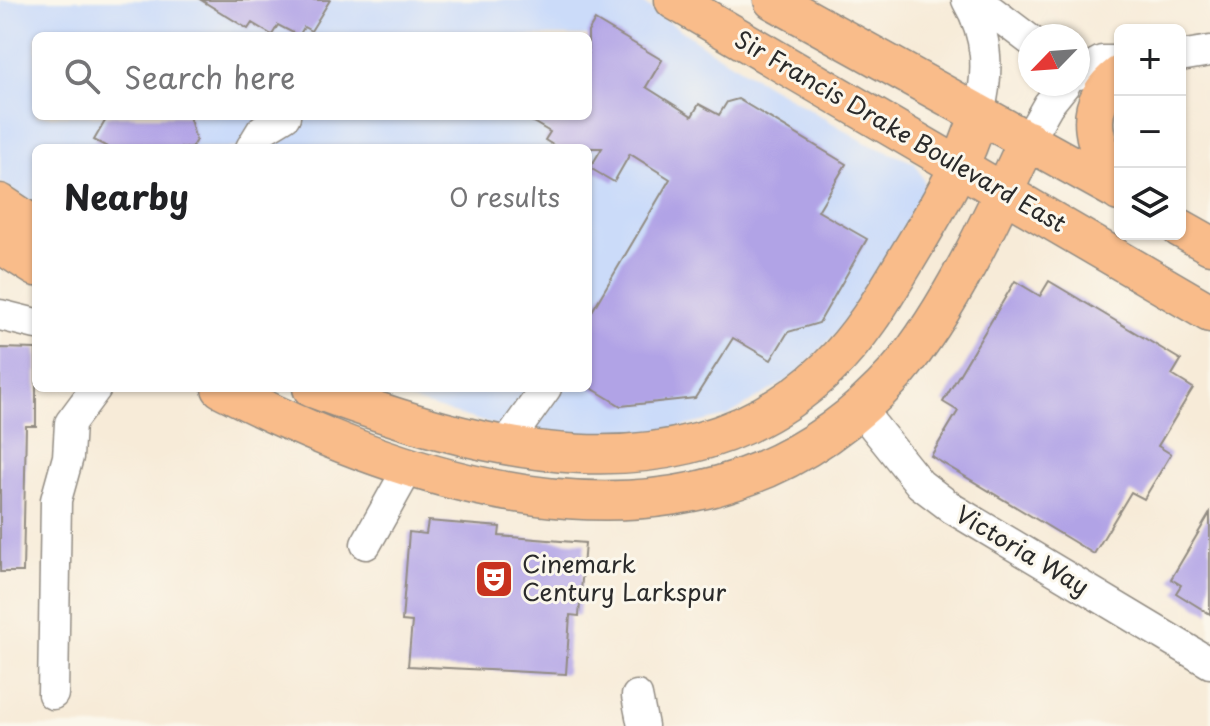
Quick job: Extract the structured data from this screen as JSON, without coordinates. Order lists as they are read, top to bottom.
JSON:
{
  "streets": {
    "main road": ["Sir Francis Drake Boulevard East"],
    "street": ["Victoria Way"]
  },
  "places": {
    "theatre": ["Cinemark Century Larkspur"]
  },
  "north": "bottom left",
  "page": {
    "map_buttons": ["+", "−"],
    "search": "Search here",
    "heading": ["Nearby", "0 results"]
  }
}
